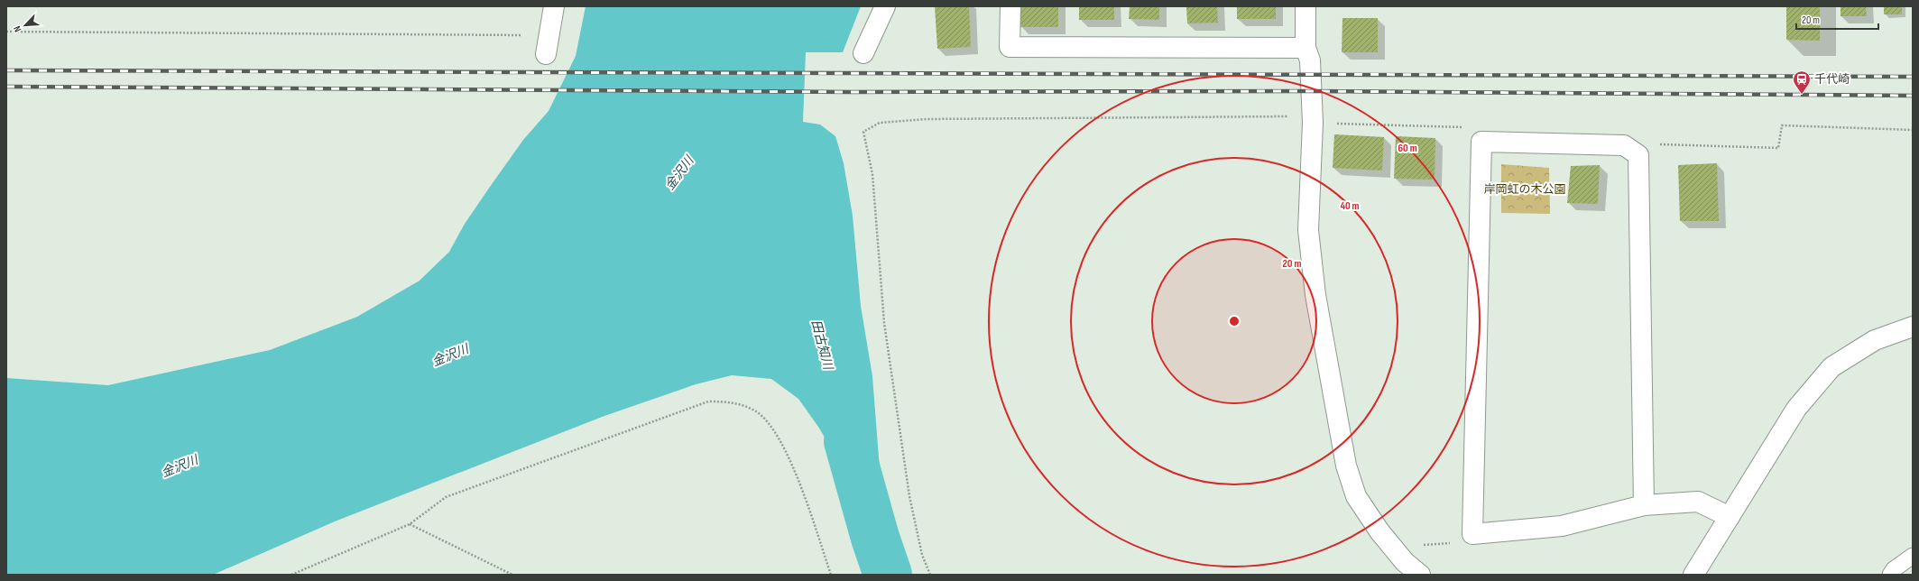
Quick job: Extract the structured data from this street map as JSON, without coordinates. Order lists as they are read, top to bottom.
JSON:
{
  "water": ["金沢川", "田古知川"],
  "parks": ["岸岡虹の木公園"],
  "places": {
    "station": ["千代崎"]
  },
  "scale_bar": "20 m",
  "north": "bottom left",
  "rings": ["60 m", "40 m", "20 m"]
}
